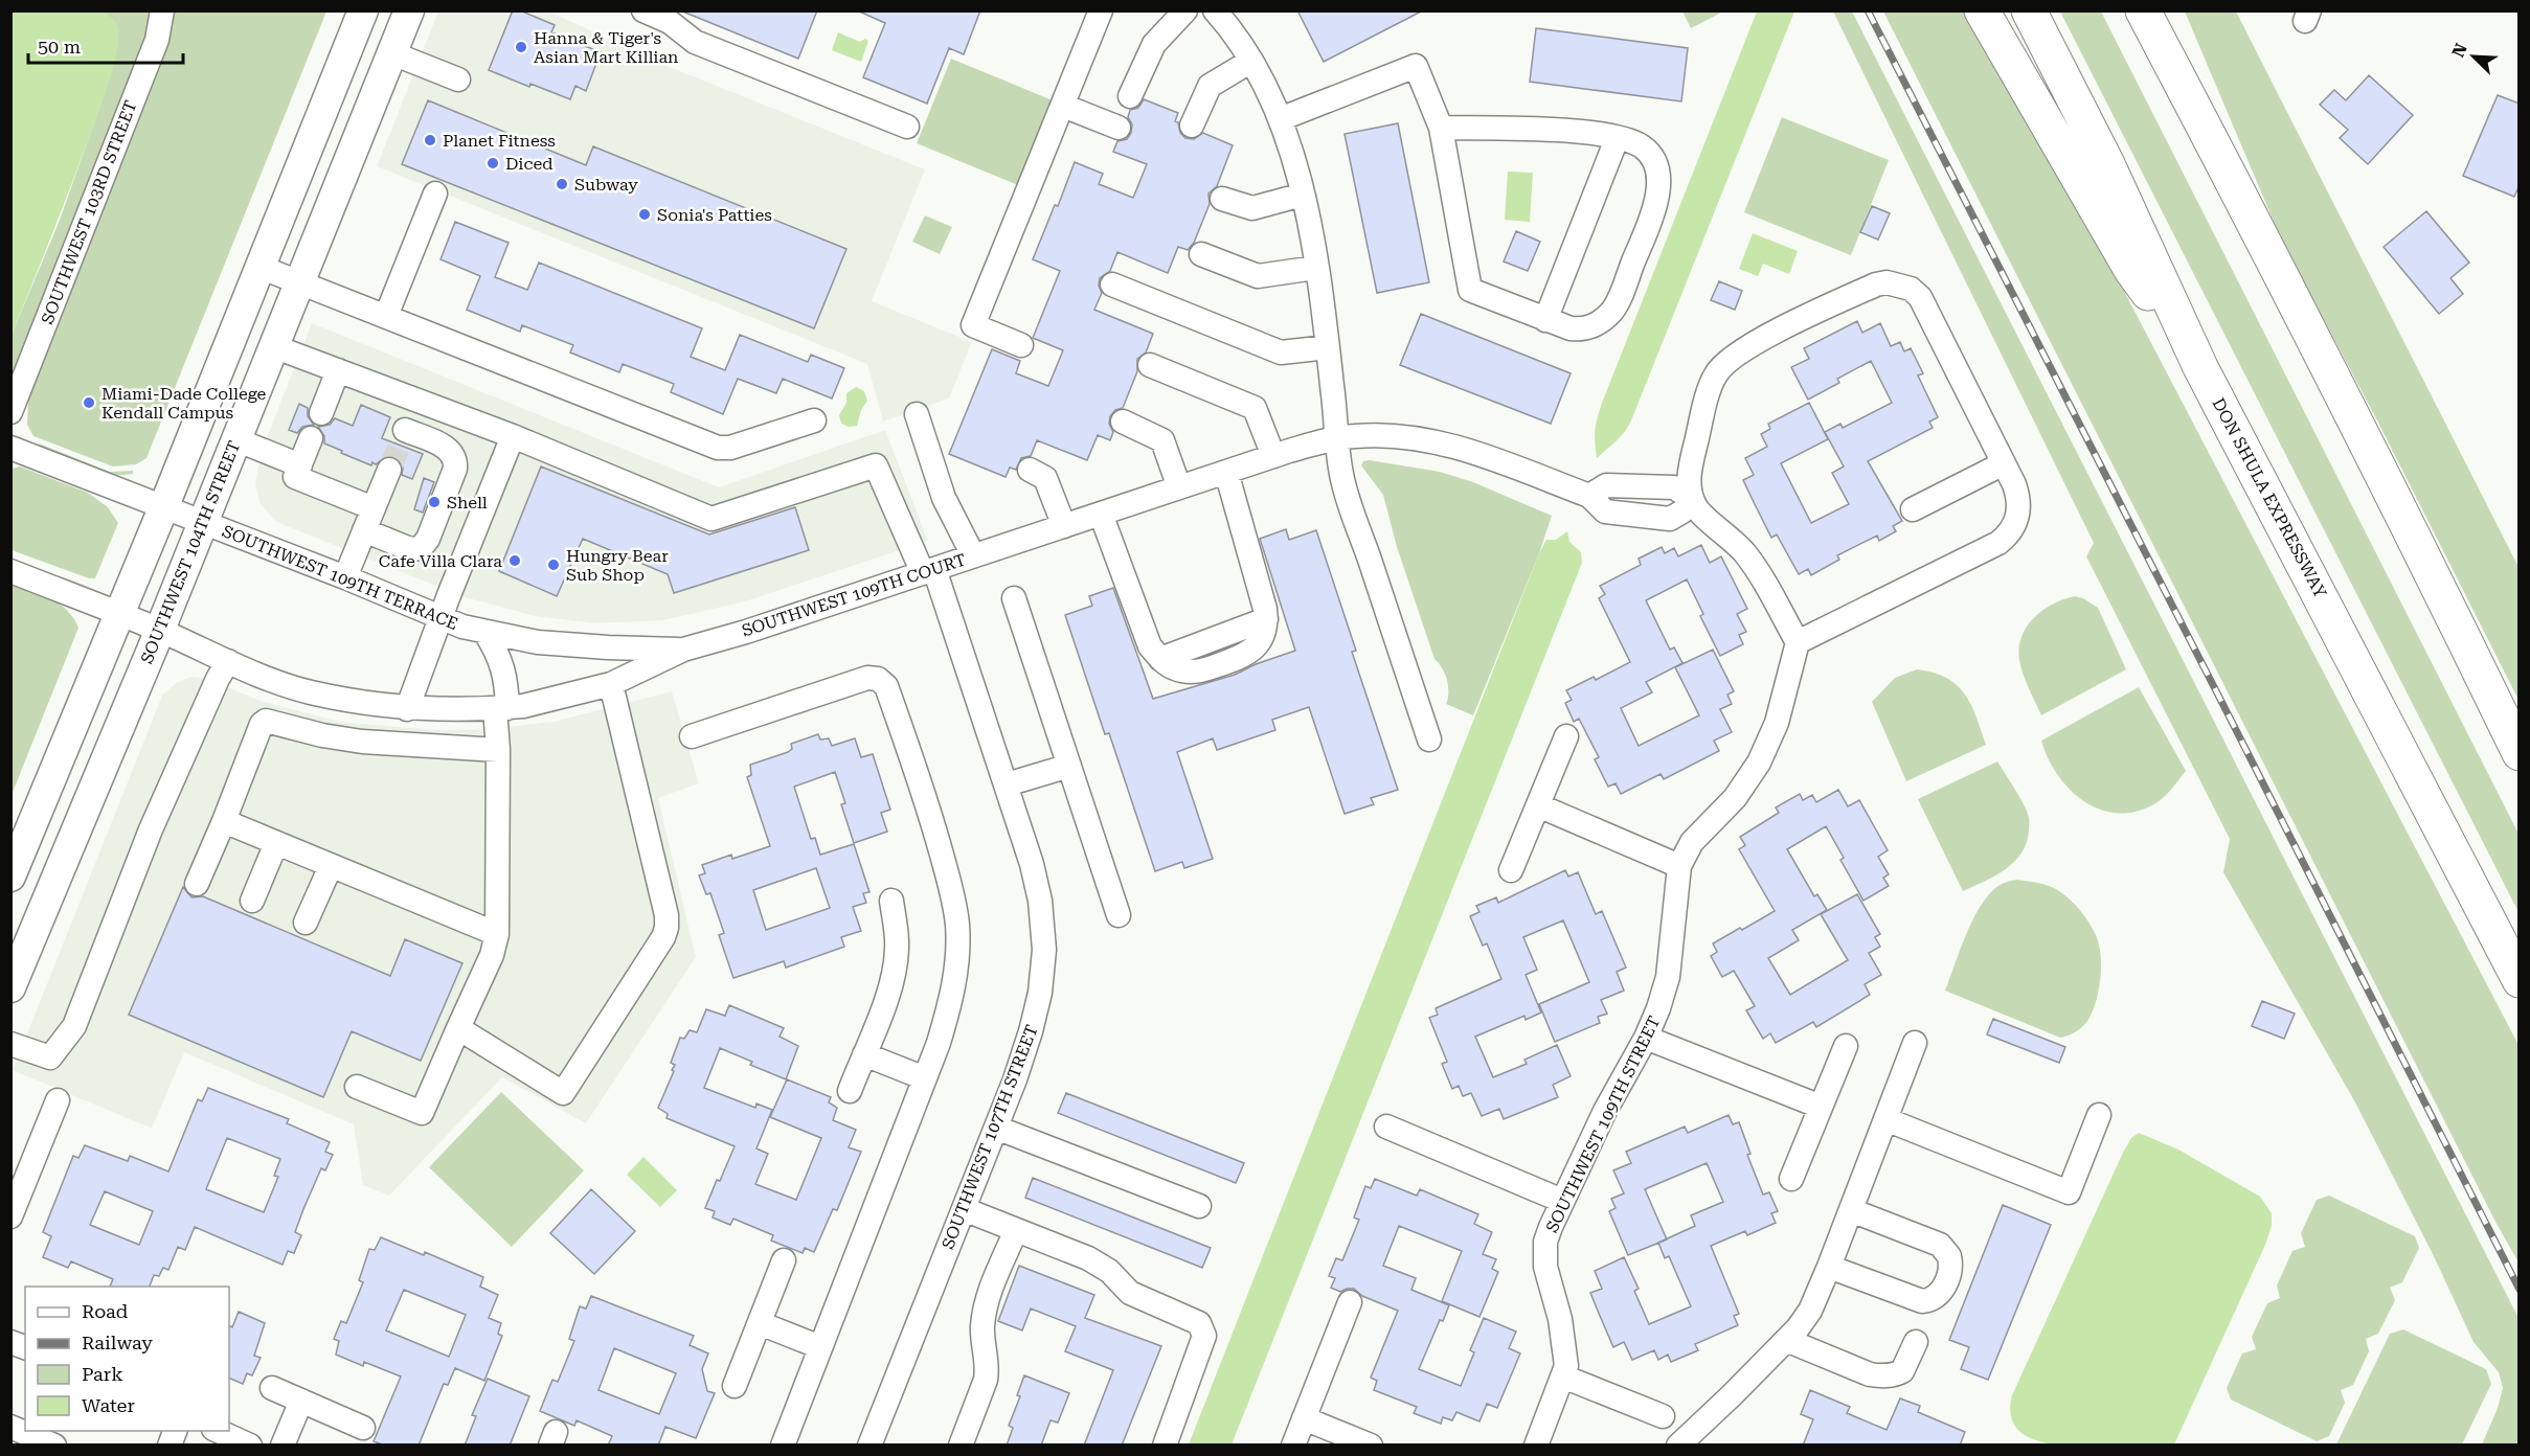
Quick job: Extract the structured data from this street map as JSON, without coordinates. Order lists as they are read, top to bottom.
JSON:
{
  "streets": {
    "highway": ["DON SHULA EXPRESSWAY"],
    "main road": ["SOUTHWEST 104TH STREET"],
    "street": [
      "SOUTHWEST 103RD STREET",
      "SOUTHWEST 109TH TERRACE",
      "SOUTHWEST 109TH COURT",
      "SOUTHWEST 109TH STREET",
      "SOUTHWEST 107TH STREET"
    ]
  },
  "crossings": [
    ["SOUTHWEST 104TH STREET", "SOUTHWEST 109TH TERRACE"],
    ["SOUTHWEST 104TH STREET", "SOUTHWEST 109TH COURT"],
    ["SOUTHWEST 109TH TERRACE", "SOUTHWEST 109TH COURT"],
    ["SOUTHWEST 109TH COURT", "SOUTHWEST 107TH STREET"]
  ],
  "places": [
    "Hanna & Tiger's Asian Mart Killian",
    "Planet Fitness",
    "Diced",
    "Subway",
    "Sonia's Patties",
    "Miami-Dade College Kendall Campus",
    "Shell",
    "Cafe Villa Clara",
    "Hungry Bear Sub Shop"
  ],
  "legend": [
    "Road",
    "Railway",
    "Park",
    "Water"
  ],
  "scale_bar": "50 m",
  "north": "top left"
}
